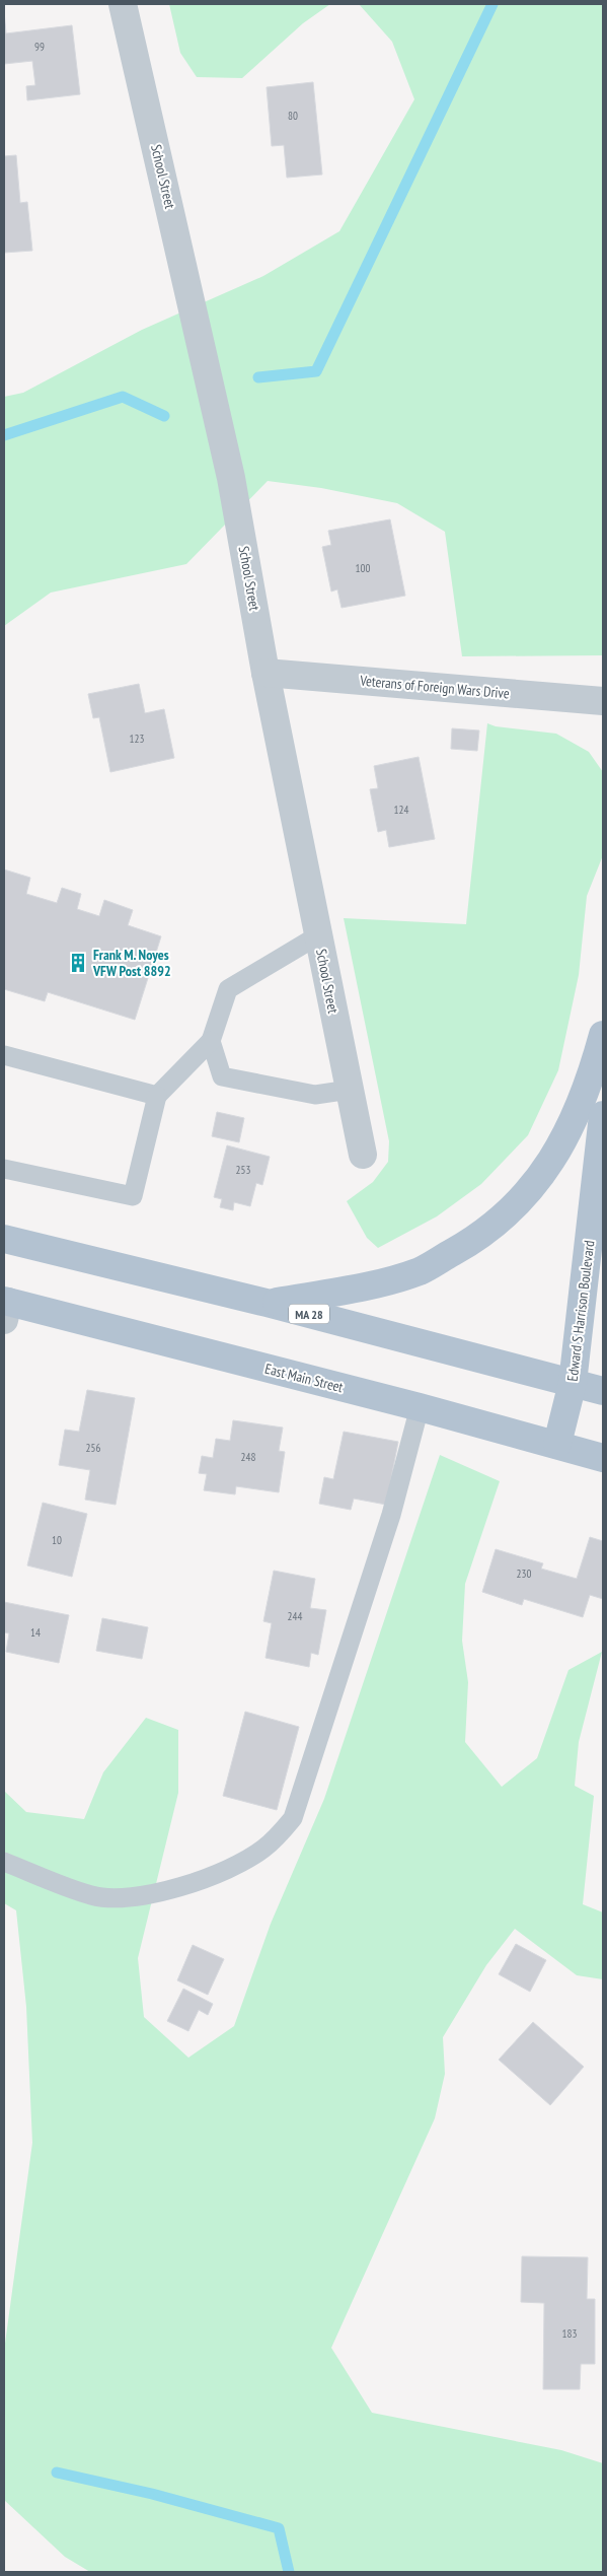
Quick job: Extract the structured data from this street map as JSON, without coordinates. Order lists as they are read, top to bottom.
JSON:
{
  "streets": {
    "main road": ["Edward S Harrison Boulevard", "MA 28", "East Main Street"],
    "street": ["School Street", "Veterans of Foreign Wars Drive"]
  },
  "crossings": [
    ["School Street", "Veterans of Foreign Wars Drive"],
    ["Edward S Harrison Boulevard", "MA 28"],
    ["Edward S Harrison Boulevard", "East Main Street"]
  ],
  "places": {
    "building": ["Frank M. Noyes VFW Post 8892"]
  },
  "house_numbers": [
    "99",
    "80",
    "100",
    "123",
    "124",
    "253",
    "256",
    "248",
    "10",
    "230",
    "244",
    "14",
    "183"
  ]
}
